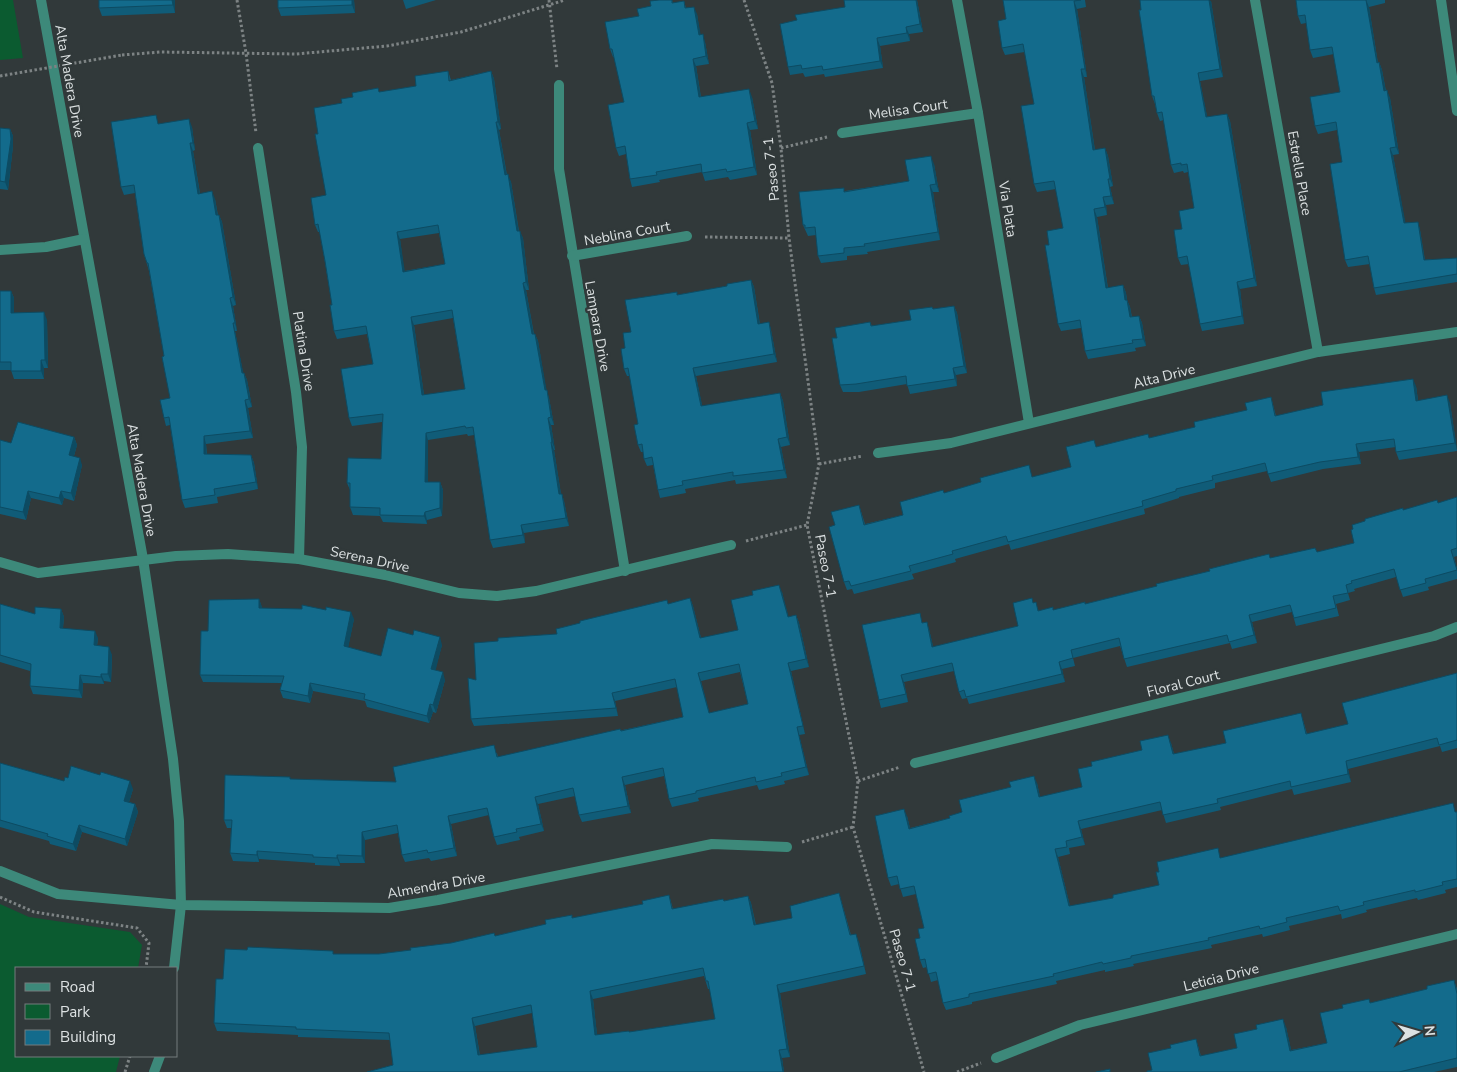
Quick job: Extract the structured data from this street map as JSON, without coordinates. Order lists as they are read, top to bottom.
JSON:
{
  "streets": {
    "street": [
      "Alta Madera Drive",
      "Melisa Court",
      "Estrella Place",
      "Via Plata",
      "Neblina Court",
      "Lampara Drive",
      "Platina Drive",
      "Alta Drive",
      "Serena Drive",
      "Floral Court",
      "Almendra Drive",
      "Leticia Drive"
    ],
    "path": ["Paseo 7-1"]
  },
  "crossings": [
    ["Alta Madera Drive", "Serena Drive"],
    ["Alta Madera Drive", "Almendra Drive"],
    ["Melisa Court", "Via Plata"],
    ["Estrella Place", "Alta Drive"],
    ["Via Plata", "Alta Drive"],
    ["Neblina Court", "Lampara Drive"],
    ["Lampara Drive", "Serena Drive"],
    ["Platina Drive", "Serena Drive"]
  ],
  "legend": ["Road", "Park", "Building"],
  "north": "right"
}
